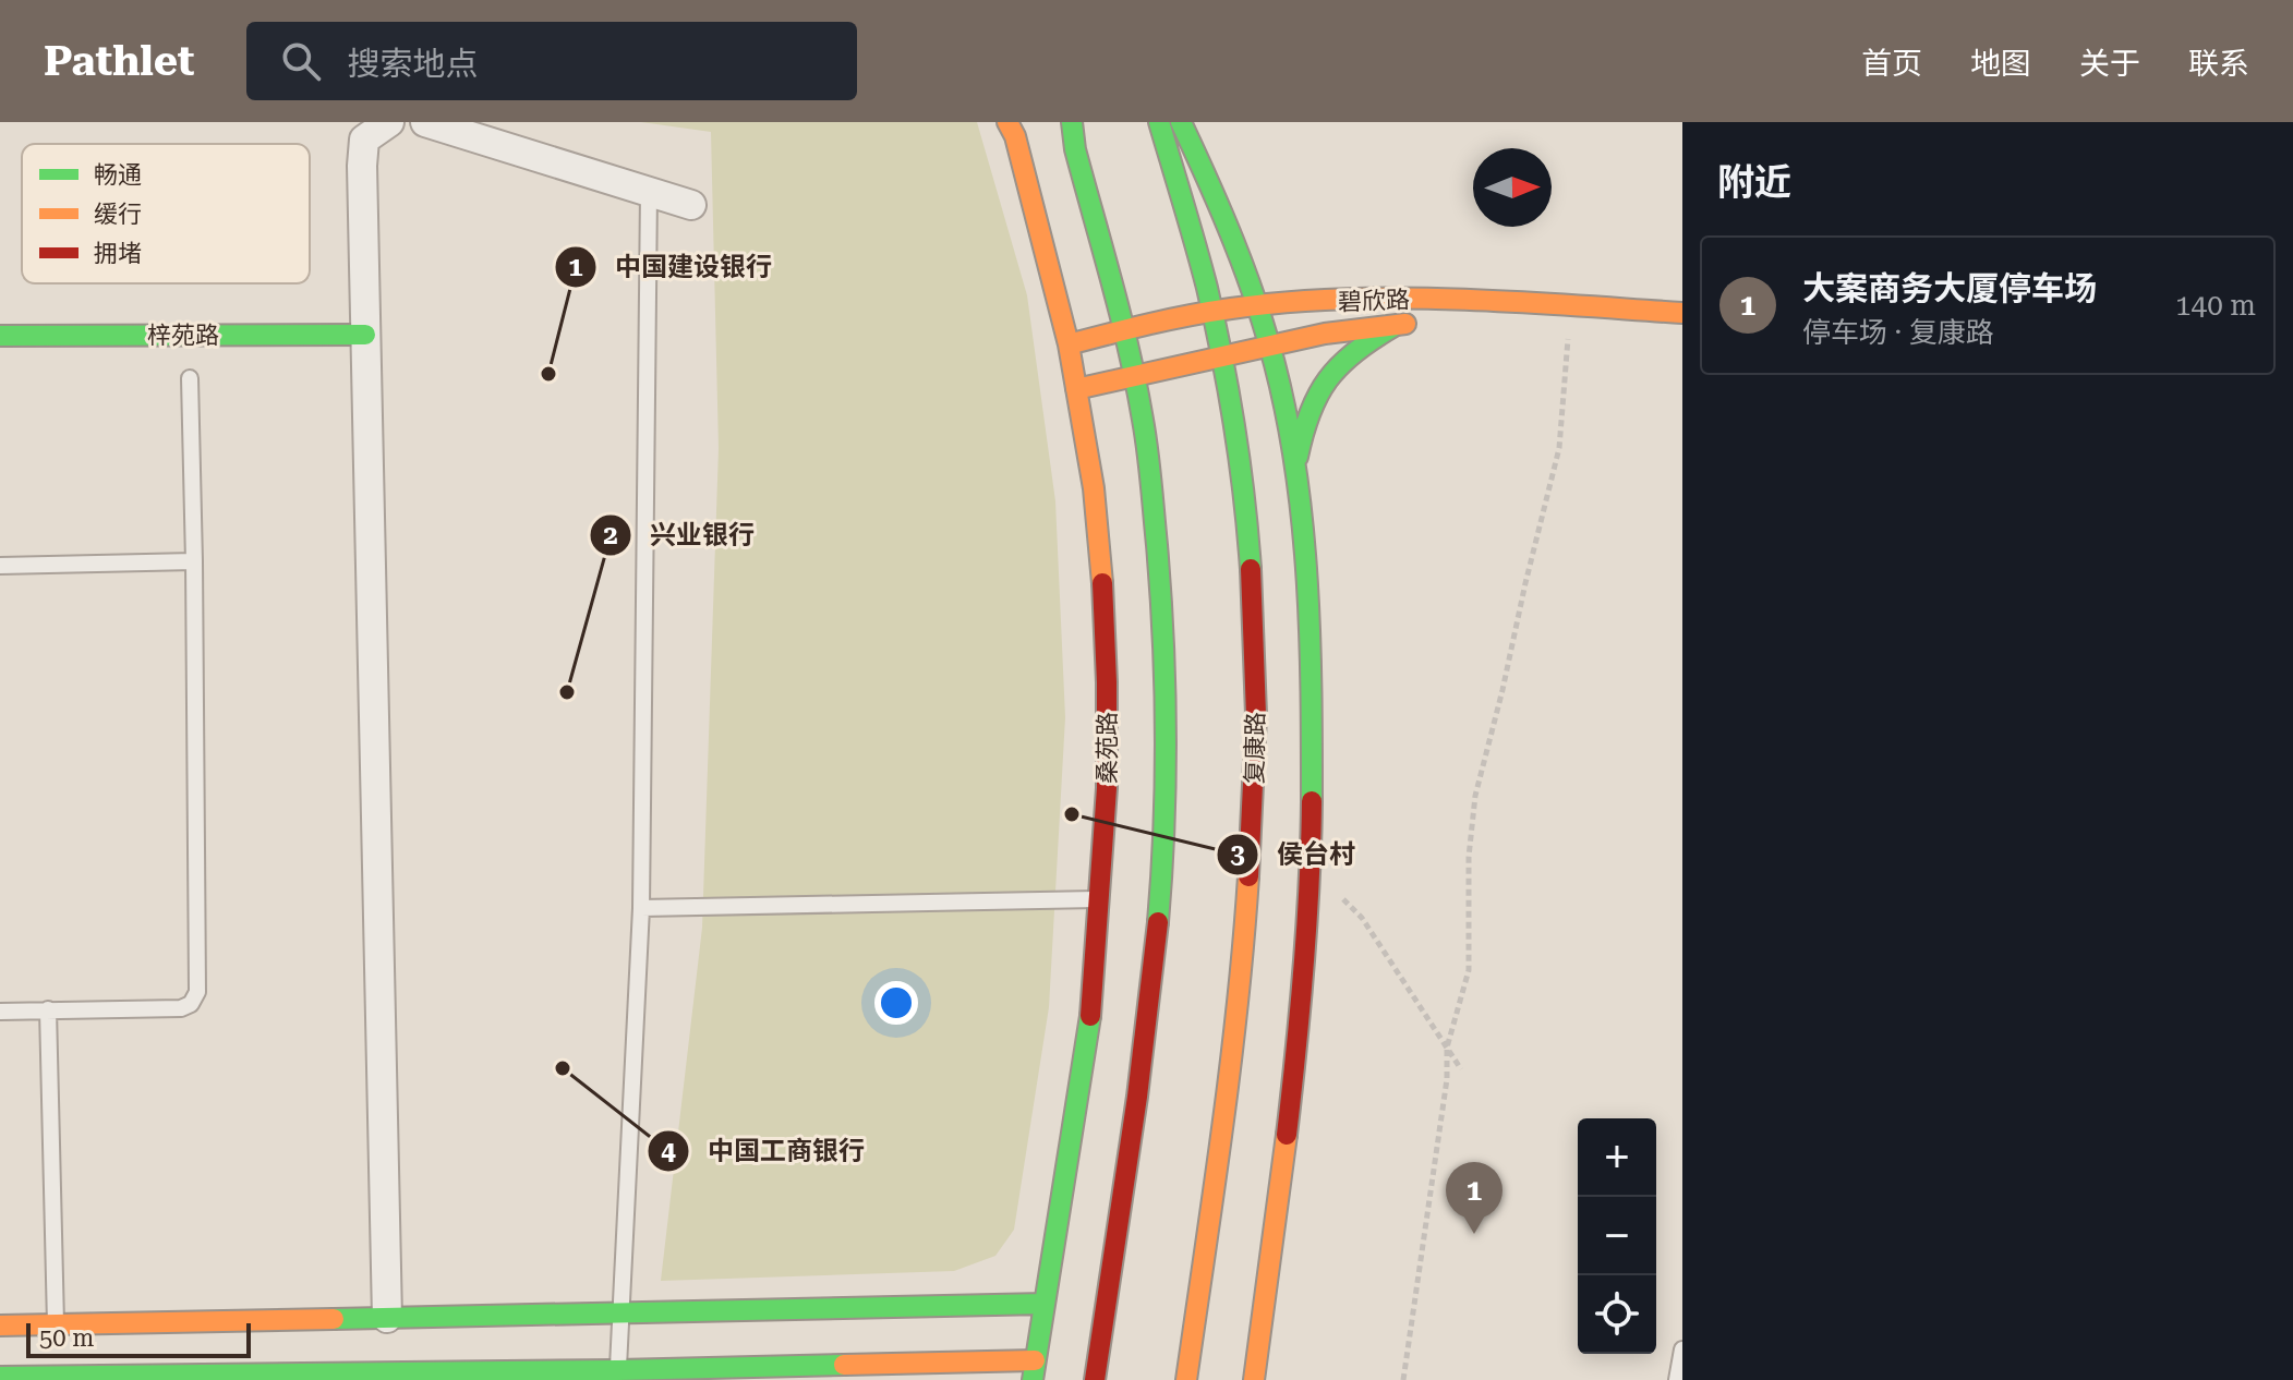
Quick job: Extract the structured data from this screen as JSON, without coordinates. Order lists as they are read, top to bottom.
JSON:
{
  "streets": {
    "main road": [
      "碧欣路",
      "梓苑路",
      "桑苑路",
      "复康路"
    ]
  },
  "crossings": [
    ["碧欣路", "桑苑路"],
    ["碧欣路", "复康路"]
  ],
  "places": [
    "中国建设银行",
    "兴业银行",
    "侯台村",
    "中国工商银行"
  ],
  "legend": ["畅通", "缓行", "拥堵"],
  "scale_bar": "50 m",
  "north": "right",
  "page": {
    "header": "Pathlet",
    "search": "搜索地点",
    "nav": [
      "首页",
      "地图",
      "关于",
      "联系"
    ],
    "heading": "附近",
    "list": [
      {
        "mark": "1",
        "name": "大案商务大厦停车场",
        "note": "停车场 · 复康路",
        "value": "140 m"
      }
    ],
    "map_buttons": ["+", "−"],
    "pins": "1",
    "scale": "50 m"
  }
}
